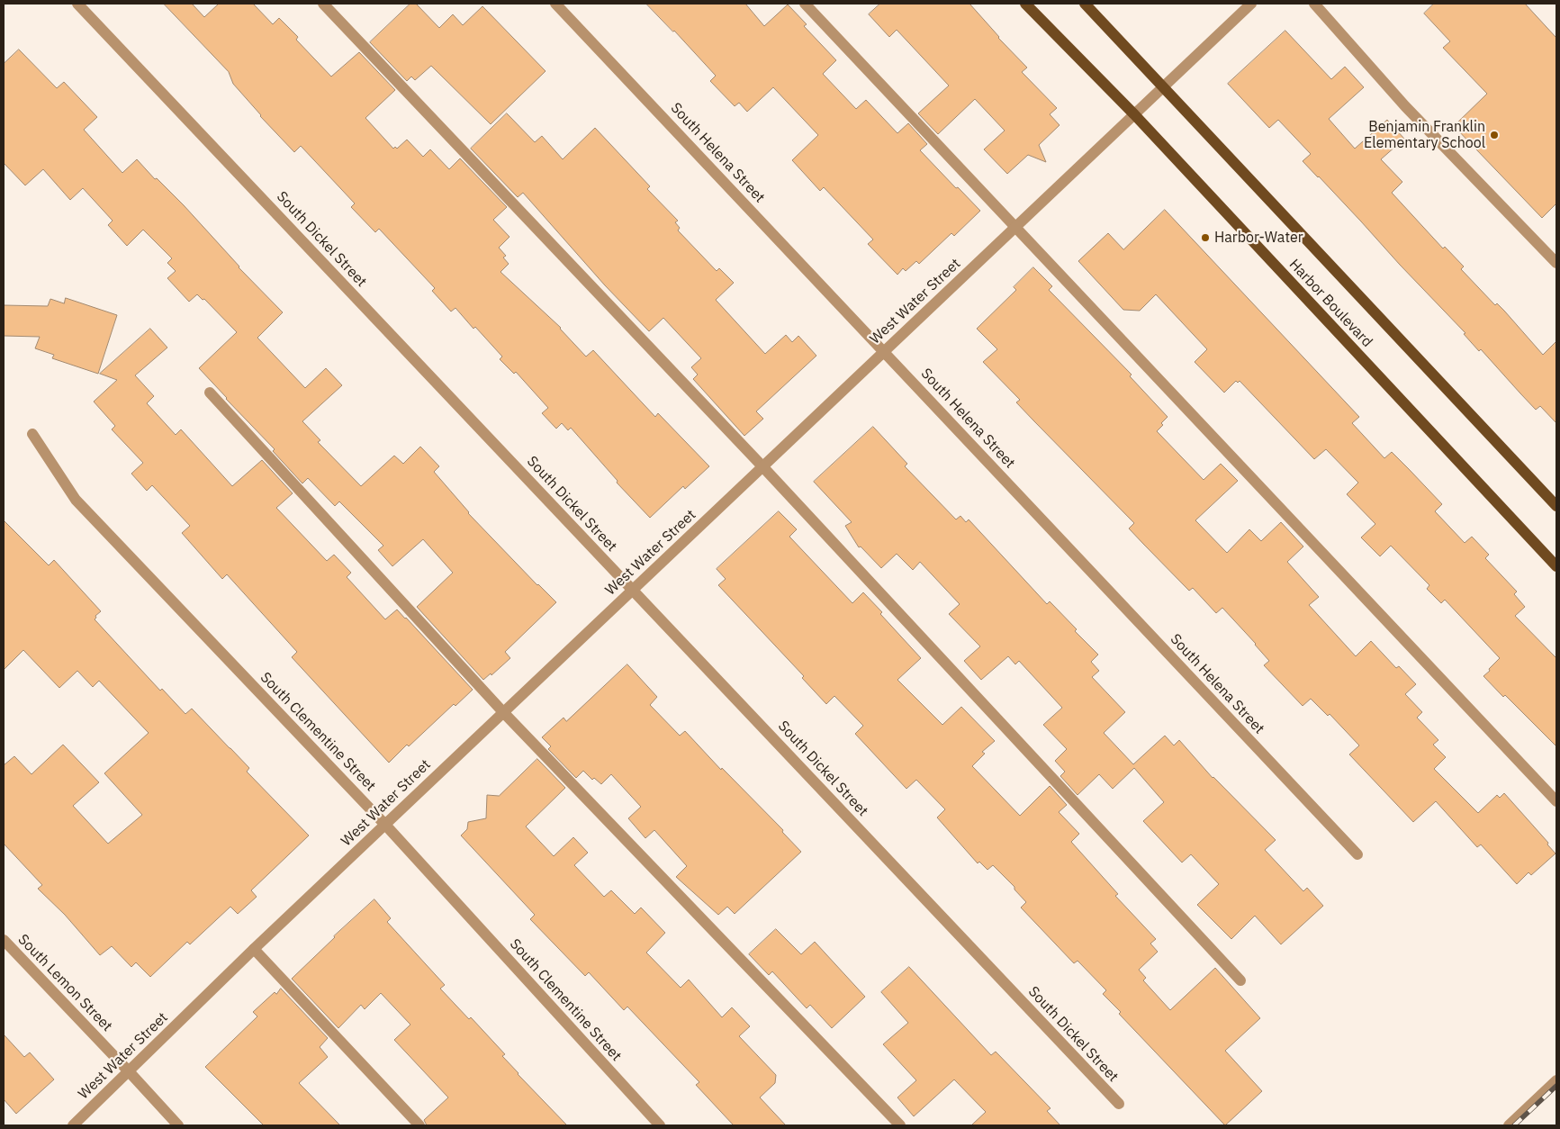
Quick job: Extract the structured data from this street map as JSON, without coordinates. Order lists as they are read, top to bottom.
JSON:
{
  "streets": {
    "main road": ["Harbor Boulevard"],
    "street": [
      "South Helena Street",
      "South Dickel Street",
      "West Water Street",
      "South Clementine Street",
      "South Lemon Street"
    ]
  },
  "crossings": [
    ["South Helena Street", "West Water Street"],
    ["South Dickel Street", "West Water Street"],
    ["West Water Street", "Harbor Boulevard"],
    ["West Water Street", "South Clementine Street"],
    ["West Water Street", "South Lemon Street"]
  ],
  "places": ["Benjamin Franklin Elementary School", "Harbor-Water"]
}
